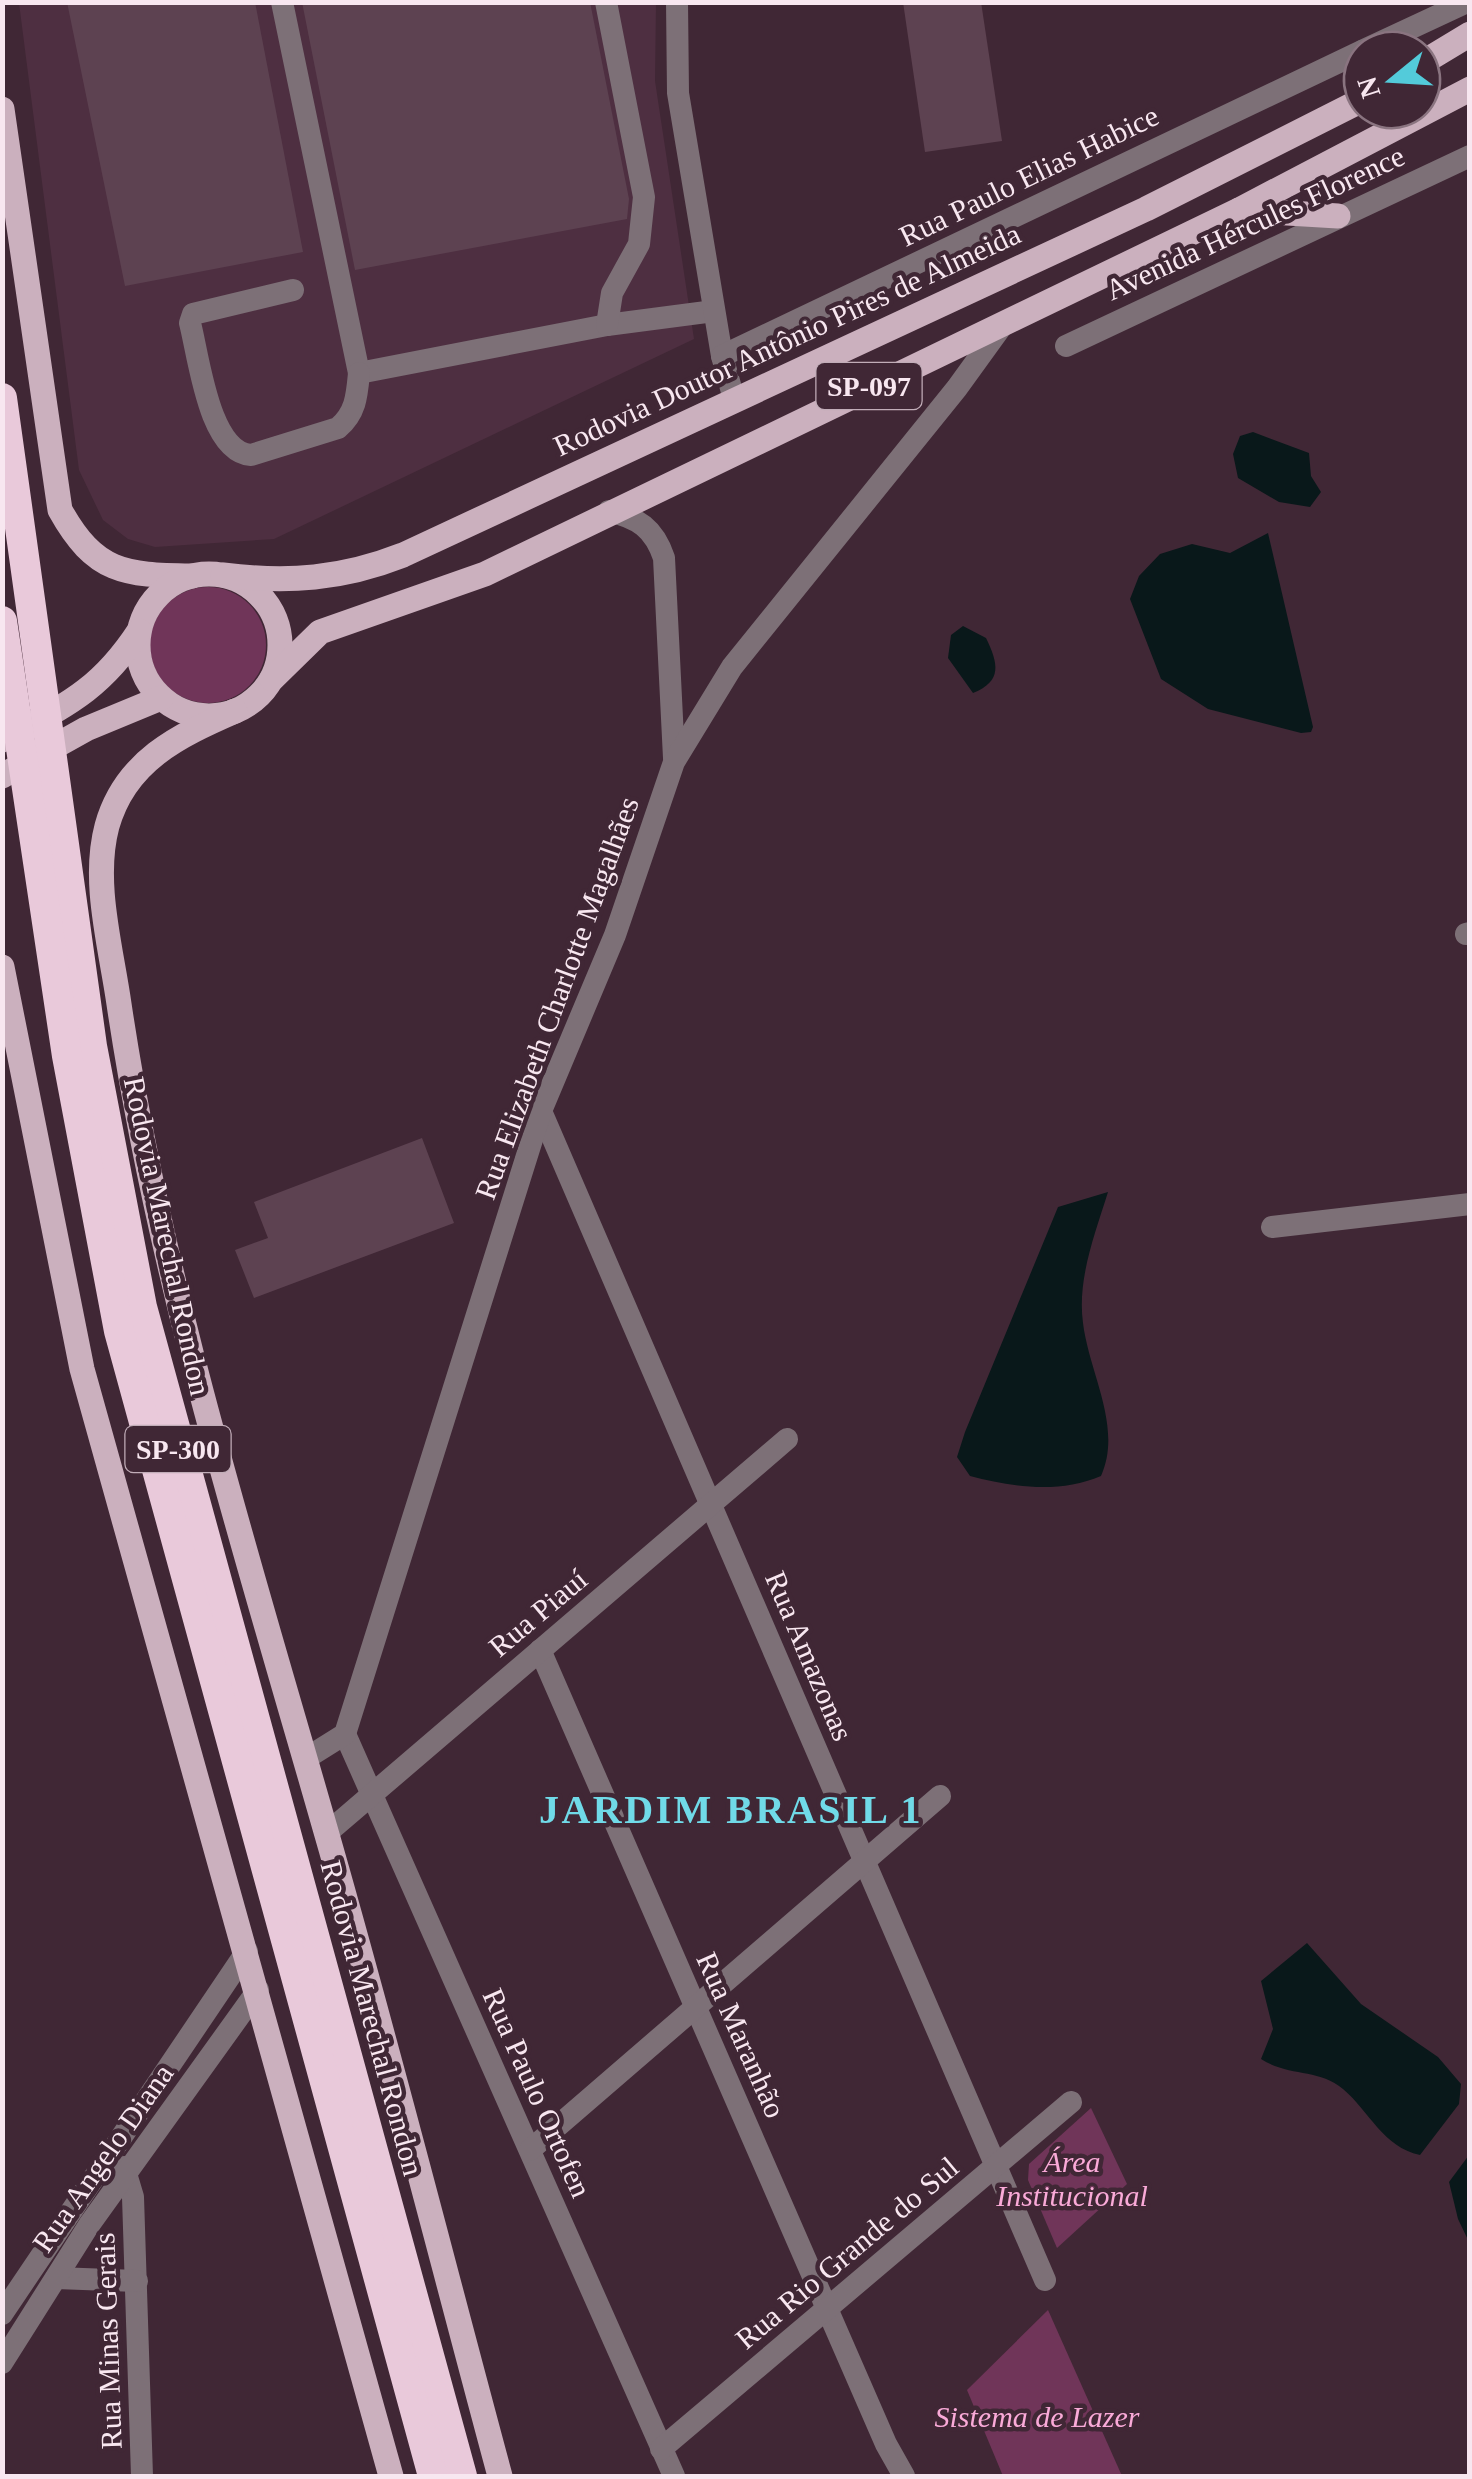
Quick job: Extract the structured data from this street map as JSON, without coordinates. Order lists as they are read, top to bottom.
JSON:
{
  "streets": {
    "highway": ["Rodovia Marechal Rondon", "SP-300"],
    "main road": ["Rodovia Doutor Antônio Pires de Almeida", "SP-097"],
    "street": [
      "Rua Paulo Elias Habice",
      "Avenida Hércules Florence",
      "Rua Elizabeth Charlotte Magalhães",
      "Rua Piauí",
      "Rua Amazonas",
      "Rua Maranhão",
      "Rua Paulo Ortofen",
      "Rua Angelo Diana",
      "Rua Rio Grande do Sul",
      "Rua Minas Gerais"
    ]
  },
  "crossings": [
    ["Rodovia Doutor Antônio Pires de Almeida", "SP-097"],
    ["SP-097", "Rua Elizabeth Charlotte Magalhães"],
    ["Rua Elizabeth Charlotte Magalhães", "Rua Amazonas"],
    ["Rua Elizabeth Charlotte Magalhães", "Rua Paulo Ortofen"],
    ["Rua Piauí", "Rua Amazonas"],
    ["Rua Piauí", "Rua Maranhão"],
    ["Rua Piauí", "Rua Paulo Ortofen"],
    ["Rua Amazonas", "Rua Rio Grande do Sul"],
    ["Rua Maranhão", "Rua Rio Grande do Sul"],
    ["Rua Paulo Ortofen", "Rua Rio Grande do Sul"],
    ["Rua Angelo Diana", "Rua Minas Gerais"]
  ],
  "districts": ["JARDIM BRASIL 1"],
  "parks": ["Área Institucional", "Sistema de Lazer"],
  "north": "left"
}
